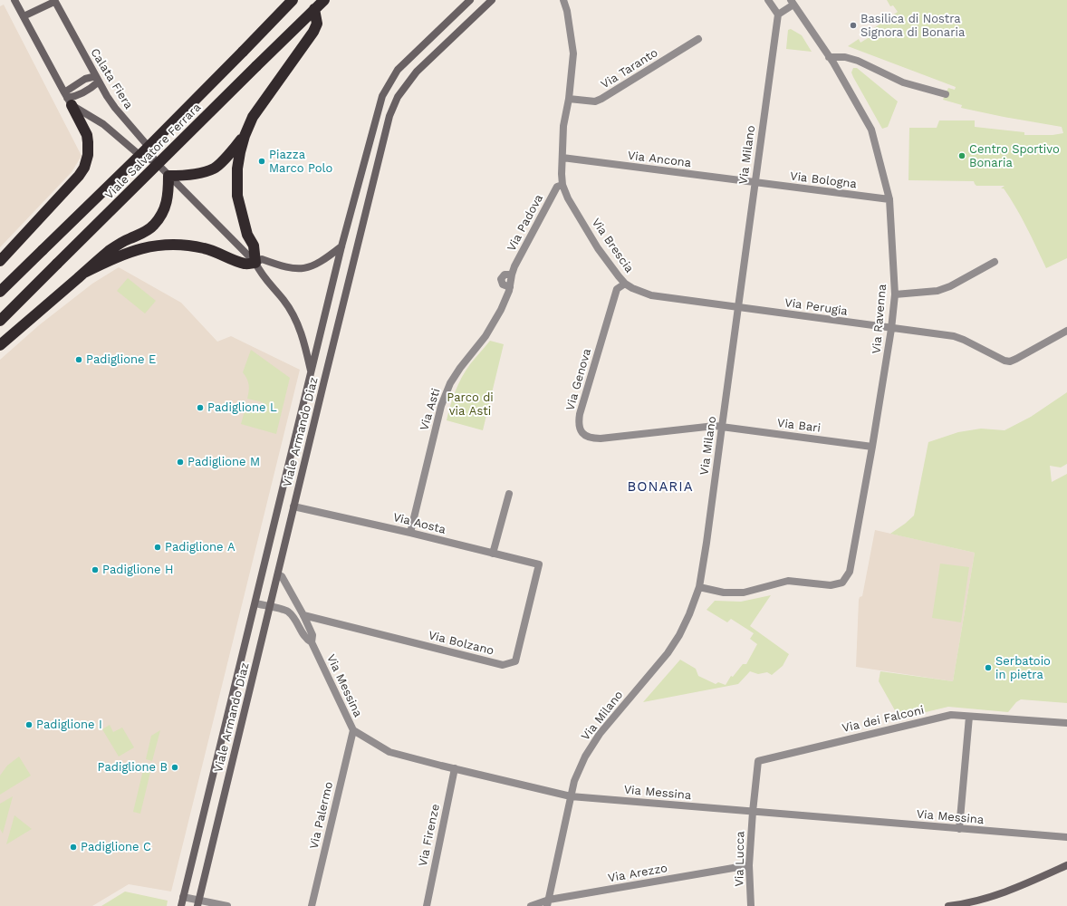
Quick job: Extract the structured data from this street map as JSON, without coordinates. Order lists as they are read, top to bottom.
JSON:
{
  "streets": {
    "highway": ["Viale Salvatore Ferrara"],
    "main road": ["Calata Fiera", "Viale Armando Diaz"],
    "street": [
      "Via Taranto",
      "Via Milano",
      "Via Ancona",
      "Via Bologna",
      "Via Padova",
      "Via Brescia",
      "Via Perugia",
      "Via Ravenna",
      "Via Genova",
      "Via Asti",
      "Via Bari",
      "Via Aosta",
      "Via Bolzano",
      "Via Messina",
      "Via dei Falconi",
      "Via Palermo",
      "Via Firenze",
      "Via Lucca",
      "Via Arezzo"
    ]
  },
  "crossings": [
    ["Via Milano", "Via Ancona"],
    ["Via Milano", "Via Bologna"],
    ["Via Milano", "Via Brescia"],
    ["Via Milano", "Via Perugia"],
    ["Via Milano", "Via Ravenna"],
    ["Via Milano", "Via Genova"],
    ["Via Milano", "Via Bari"],
    ["Via Milano", "Via Messina"],
    ["Via Milano", "Via Arezzo"],
    ["Via Ancona", "Via Bologna"],
    ["Via Ancona", "Via Brescia"],
    ["Via Bologna", "Via Ravenna"],
    ["Via Padova", "Via Brescia"],
    ["Via Padova", "Via Asti"],
    ["Via Brescia", "Via Perugia"],
    ["Via Brescia", "Via Genova"],
    ["Via Perugia", "Via Ravenna"],
    ["Via Ravenna", "Via Bari"],
    ["Via Genova", "Via Bari"],
    ["Via Asti", "Via Aosta"],
    ["Viale Armando Diaz", "Via Aosta"],
    ["Viale Armando Diaz", "Via Messina"],
    ["Via Aosta", "Via Bolzano"],
    ["Via Bolzano", "Via Messina"],
    ["Via Messina", "Via dei Falconi"],
    ["Via Messina", "Via Palermo"],
    ["Via Messina", "Via Firenze"],
    ["Via Messina", "Via Lucca"],
    ["Via dei Falconi", "Via Lucca"],
    ["Via Lucca", "Via Arezzo"]
  ],
  "districts": ["BONARIA"],
  "parks": ["Parco di via Asti"],
  "places": [
    "Basilica di Nostra Signora di Bonaria",
    "Centro Sportivo Bonaria",
    "Piazza Marco Polo",
    "Padiglione E",
    "Padiglione L",
    "Padiglione M",
    "Padiglione A",
    "Padiglione H",
    "Serbatoio in pietra",
    "Padiglione I",
    "Padiglione B",
    "Padiglione C"
  ]
}
